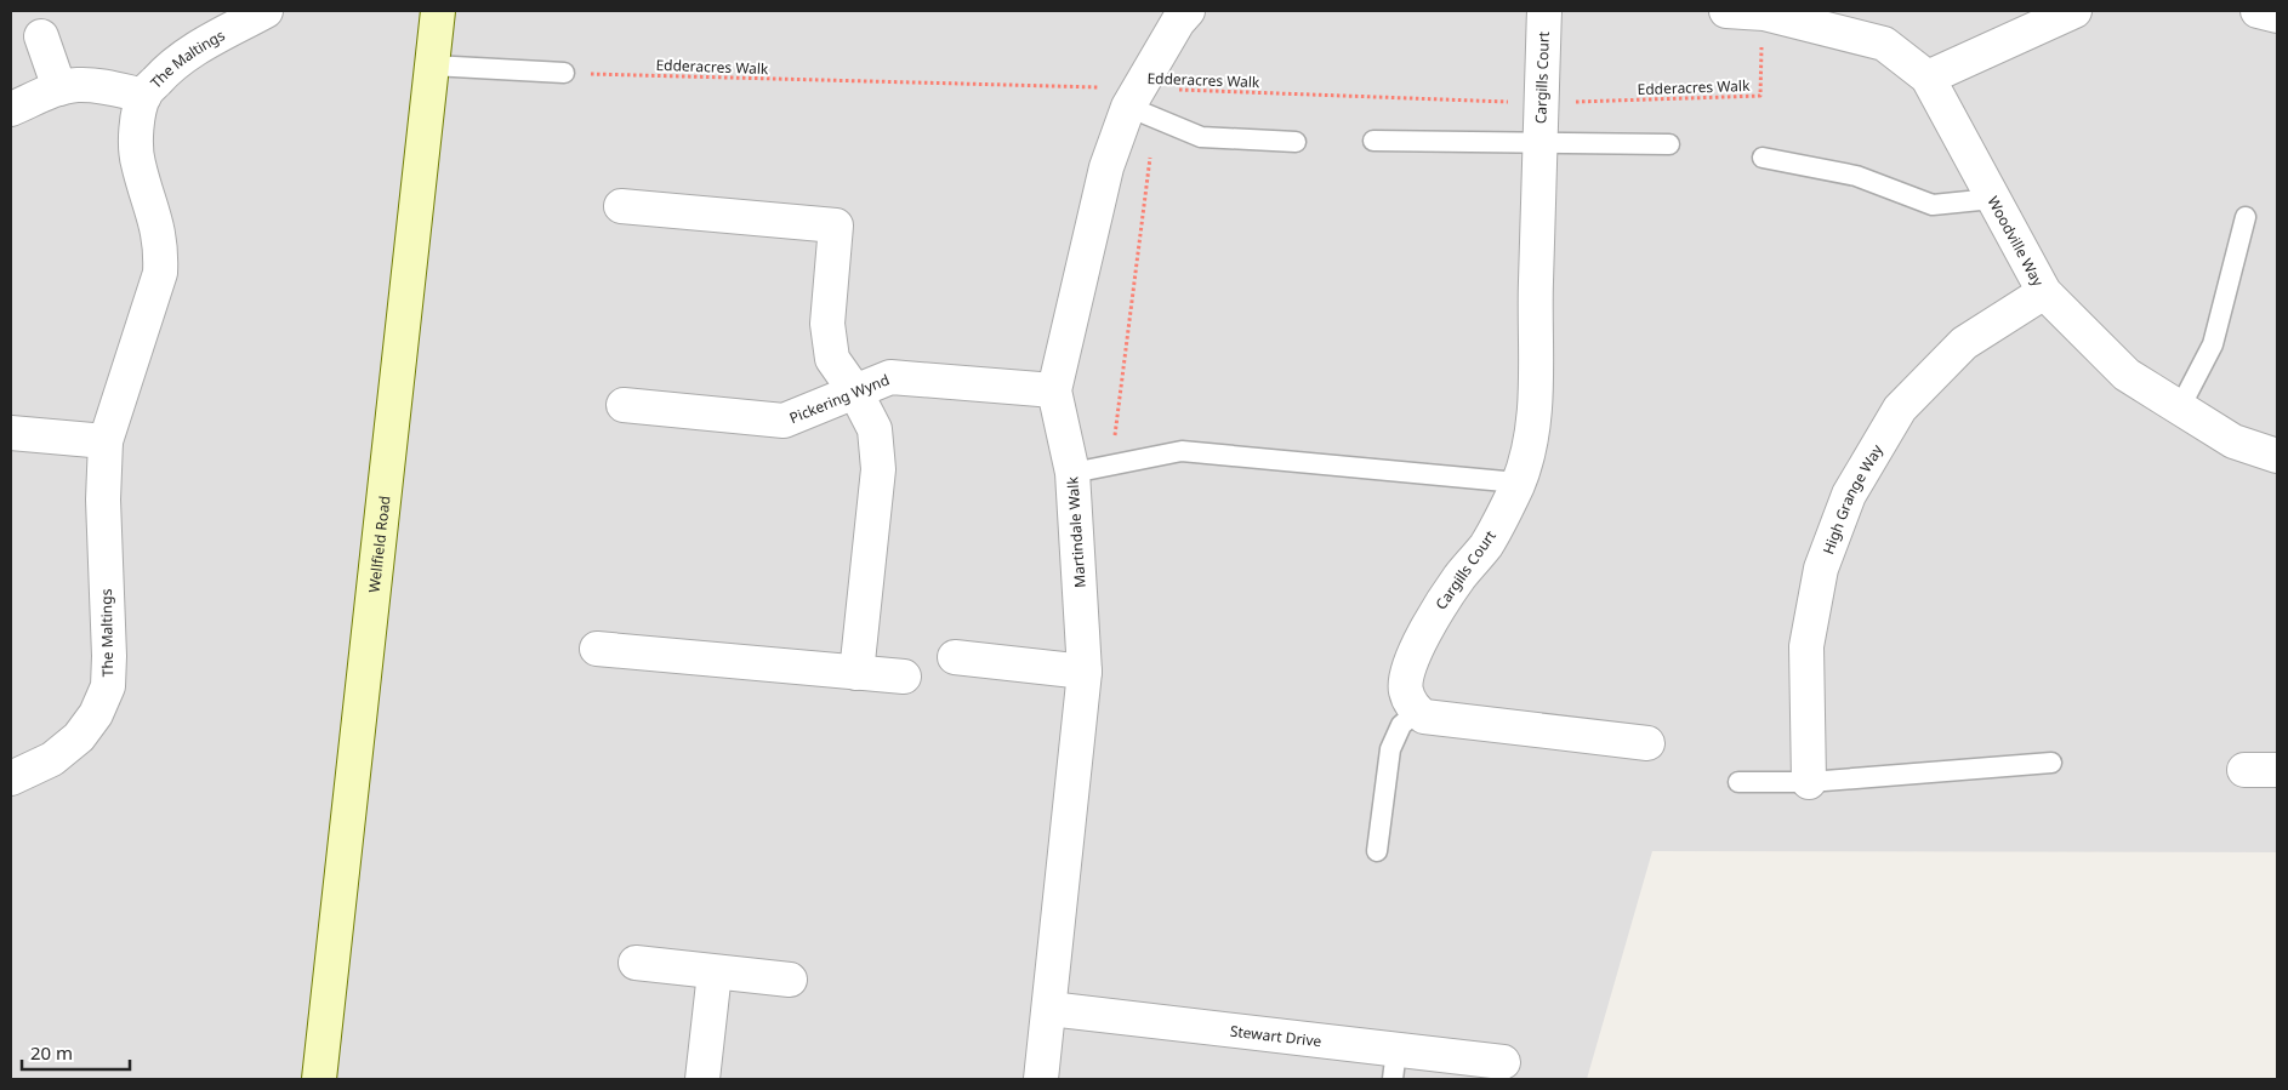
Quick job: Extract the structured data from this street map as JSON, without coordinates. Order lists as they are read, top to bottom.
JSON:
{
  "streets": {
    "street": [
      "The Maltings",
      "Cargills Court",
      "Woodville Way",
      "Pickering Wynd",
      "High Grange Way",
      "Martindale Walk",
      "Wellfield Road",
      "Stewart Drive"
    ],
    "path": ["Edderacres Walk"]
  },
  "crossings": [
    ["Edderacres Walk", "Cargills Court"],
    ["Edderacres Walk", "Martindale Walk"],
    ["Woodville Way", "High Grange Way"],
    ["Pickering Wynd", "Martindale Walk"],
    ["Martindale Walk", "Stewart Drive"]
  ],
  "scale_bar": "20 m"
}
